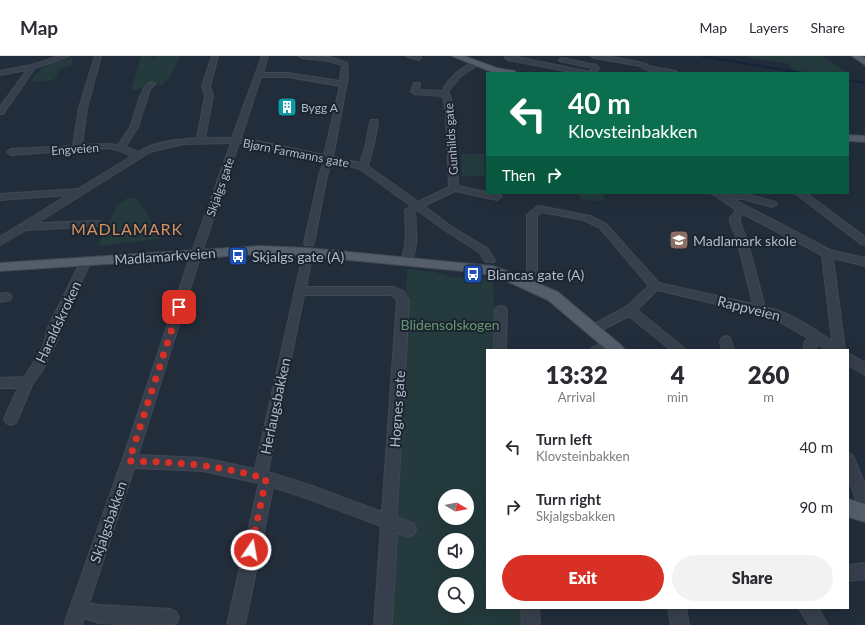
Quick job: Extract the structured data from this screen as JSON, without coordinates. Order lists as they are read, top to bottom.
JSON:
{
  "streets": {
    "main road": ["Madlamarkveien"],
    "street": [
      "Gunhilds gate",
      "Engveien",
      "Bjørn Farmanns gate",
      "Skjalgs gate",
      "Rappveien",
      "Haraldskroken",
      "Herlaugsbakken",
      "Hognes gate",
      "Skjalgsbakken"
    ]
  },
  "crossings": [
    ["Gunhilds gate", "Bjørn Farmanns gate"],
    ["Engveien", "Bjørn Farmanns gate"],
    ["Bjørn Farmanns gate", "Skjalgs gate"],
    ["Bjørn Farmanns gate", "Herlaugsbakken"],
    ["Skjalgs gate", "Madlamarkveien"],
    ["Skjalgs gate", "Skjalgsbakken"],
    ["Madlamarkveien", "Haraldskroken"],
    ["Madlamarkveien", "Herlaugsbakken"],
    ["Madlamarkveien", "Skjalgsbakken"],
    ["Herlaugsbakken", "Hognes gate"]
  ],
  "districts": ["MADLAMARK"],
  "parks": ["Blidensolskogen"],
  "places": {
    "building": ["Bygg A"],
    "school or university": ["Madlamark skole"],
    "bus stop": ["Skjalgs gate (A)", "Blancas gate (A)"]
  },
  "north": "right",
  "page": {
    "header": "Map",
    "nav": ["Map", "Layers", "Share"],
    "turn": ["40 m", "Klovsteinbakken"],
    "then": "Then",
    "eta": [
      "13:32",
      "Arrival",
      "4",
      "min",
      "260",
      "m"
    ],
    "list": [
      {
        "name": "Turn left",
        "note": "Klovsteinbakken",
        "value": "40 m"
      },
      {
        "name": "Turn right",
        "note": "Skjalgsbakken",
        "value": "90 m"
      }
    ],
    "buttons": ["Exit", "Share"]
  }
}
